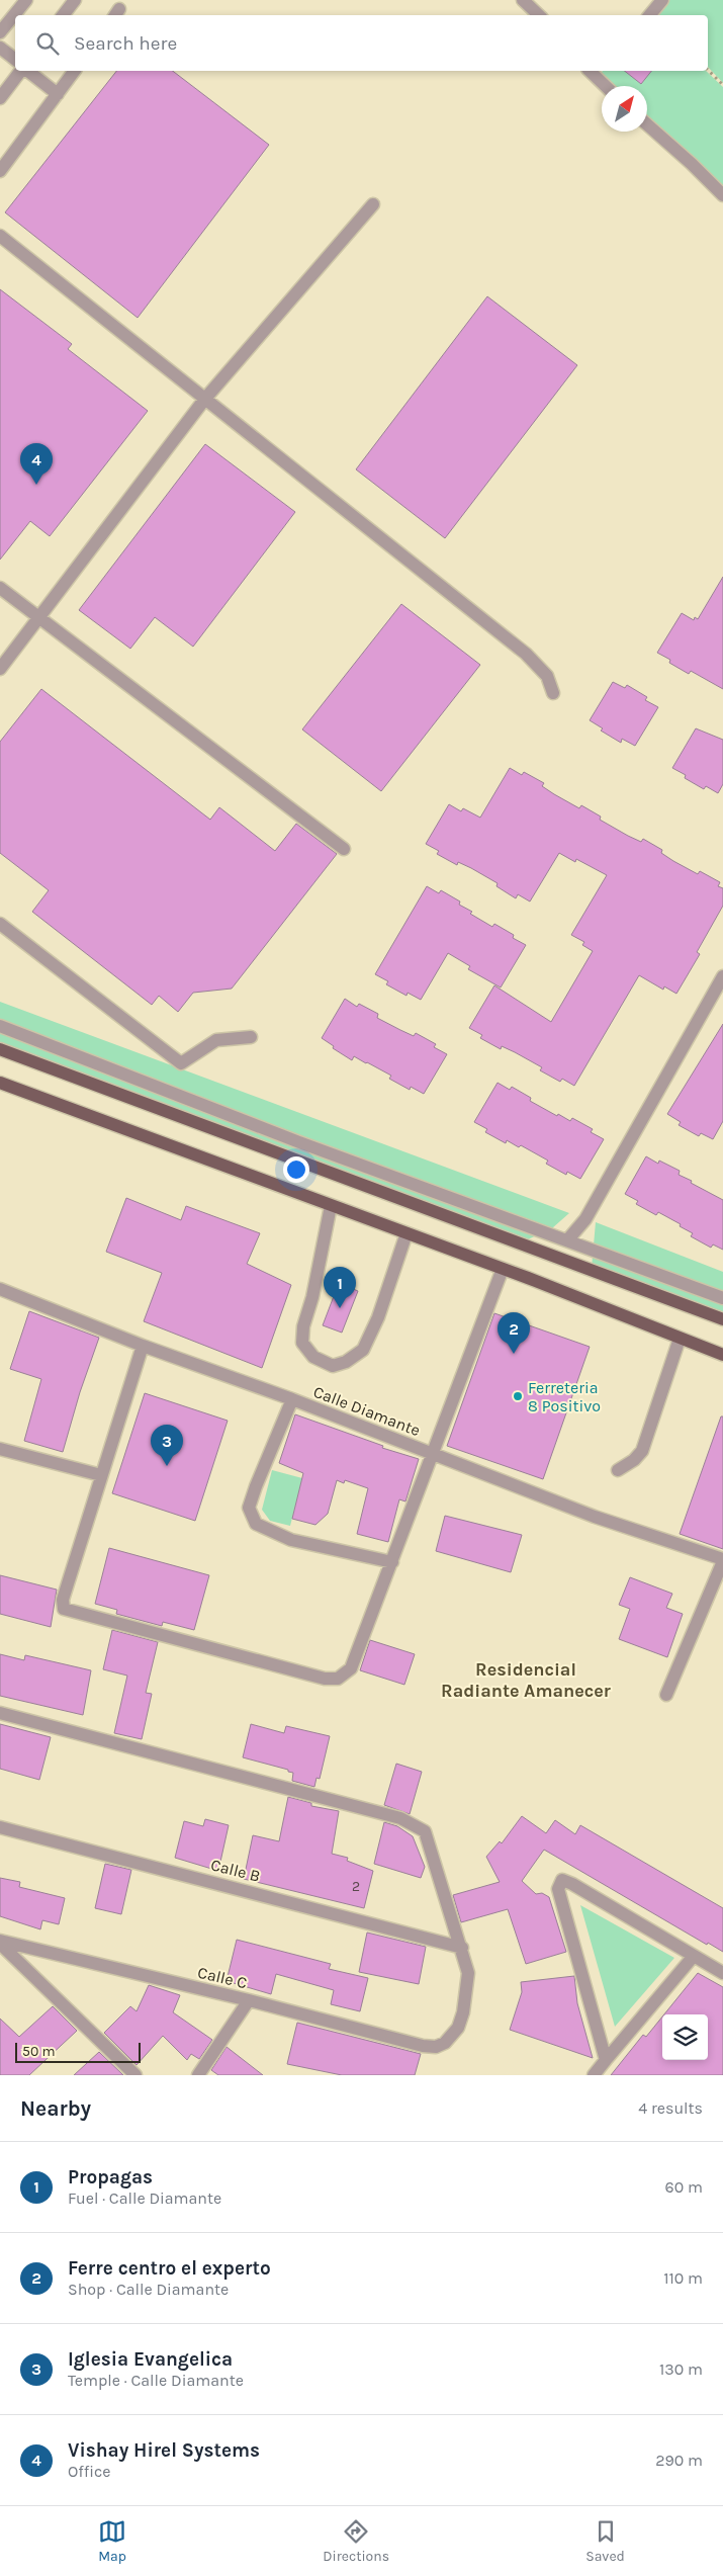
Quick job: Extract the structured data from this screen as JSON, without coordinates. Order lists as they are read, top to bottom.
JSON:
{
  "streets": {
    "street": ["Calle Diamante", "Calle B", "Calle C"]
  },
  "crossings": [
    ["Calle B", "Calle C"]
  ],
  "districts": ["Residencial Radiante Amanecer"],
  "places": ["Ferreteria 8 Positivo"],
  "house_numbers": ["2"],
  "scale_bar": "50 m",
  "north": "top right",
  "page": {
    "search": "Search here",
    "pins": [
      "4",
      "1",
      "2",
      "3"
    ],
    "scale": "50 m",
    "heading": ["Nearby", "4 results"],
    "list": [
      {
        "mark": "1",
        "name": "Propagas",
        "note": "Fuel · Calle Diamante",
        "value": "60 m"
      },
      {
        "mark": "2",
        "name": "Ferre centro el experto",
        "note": "Shop · Calle Diamante",
        "value": "110 m"
      },
      {
        "mark": "3",
        "name": "Iglesia Evangelica",
        "note": "Temple · Calle Diamante",
        "value": "130 m"
      },
      {
        "mark": "4",
        "name": "Vishay Hirel Systems",
        "note": "Office",
        "value": "290 m"
      }
    ],
    "nav": ["Map", "Directions", "Saved"]
  }
}
